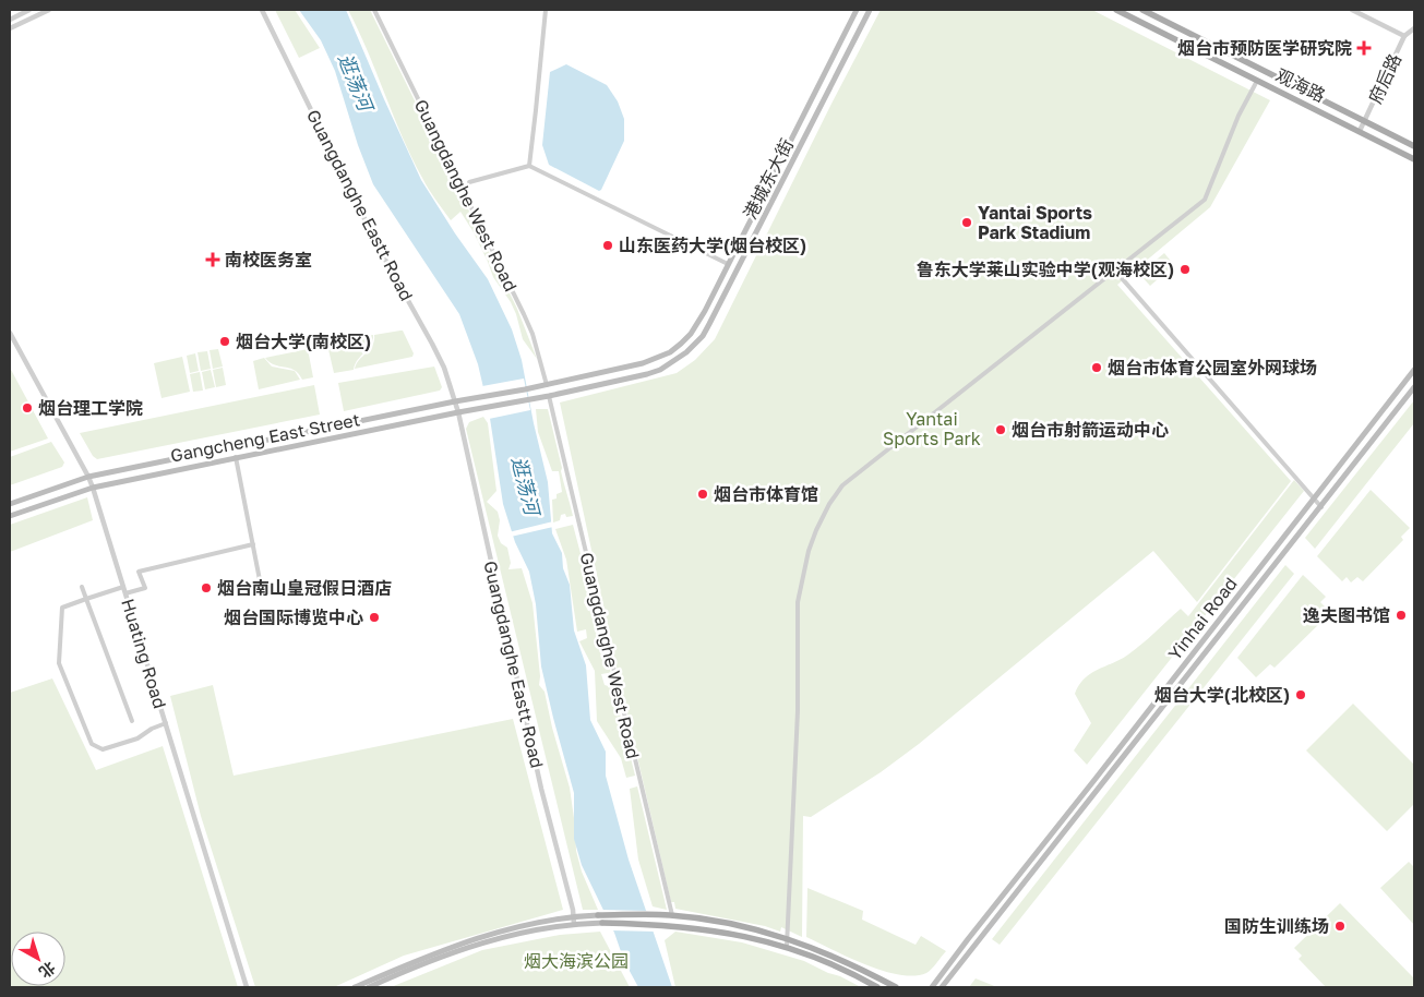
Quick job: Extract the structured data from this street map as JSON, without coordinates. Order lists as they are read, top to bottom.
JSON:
{
  "streets": {
    "main road": [
      "观海路",
      "港城东大街",
      "Gangcheng East Street",
      "Yinhai Road"
    ],
    "street": [
      "府后路",
      "Guangdanghe West Road",
      "Guangdanghe Eastt Road",
      "Huating Road"
    ]
  },
  "crossings": [
    ["府后路", "观海路"],
    ["港城东大街", "Guangdanghe West Road"],
    ["港城东大街", "Gangcheng East Street"],
    ["Guangdanghe Eastt Road", "Gangcheng East Street"],
    ["Gangcheng East Street", "Huating Road"]
  ],
  "water": ["逛荡河"],
  "parks": ["Yantai Sports Park", "烟大海滨公园"],
  "places": {
    "health": ["烟台市预防医学研究院", "南校医务室"],
    "other": [
      "Yantai Sports Park Stadium",
      "山东医药大学(烟台校区)",
      "鲁东大学莱山实验中学(观海校区)",
      "烟台大学(南校区)",
      "烟台市体育公园室外网球场",
      "烟台理工学院",
      "烟台市射箭运动中心",
      "烟台市体育馆",
      "烟台南山皇冠假日酒店",
      "逸夫图书馆",
      "烟台国际博览中心",
      "烟台大学(北校区)",
      "国防生训练场"
    ]
  },
  "north": "bottom right"
}
